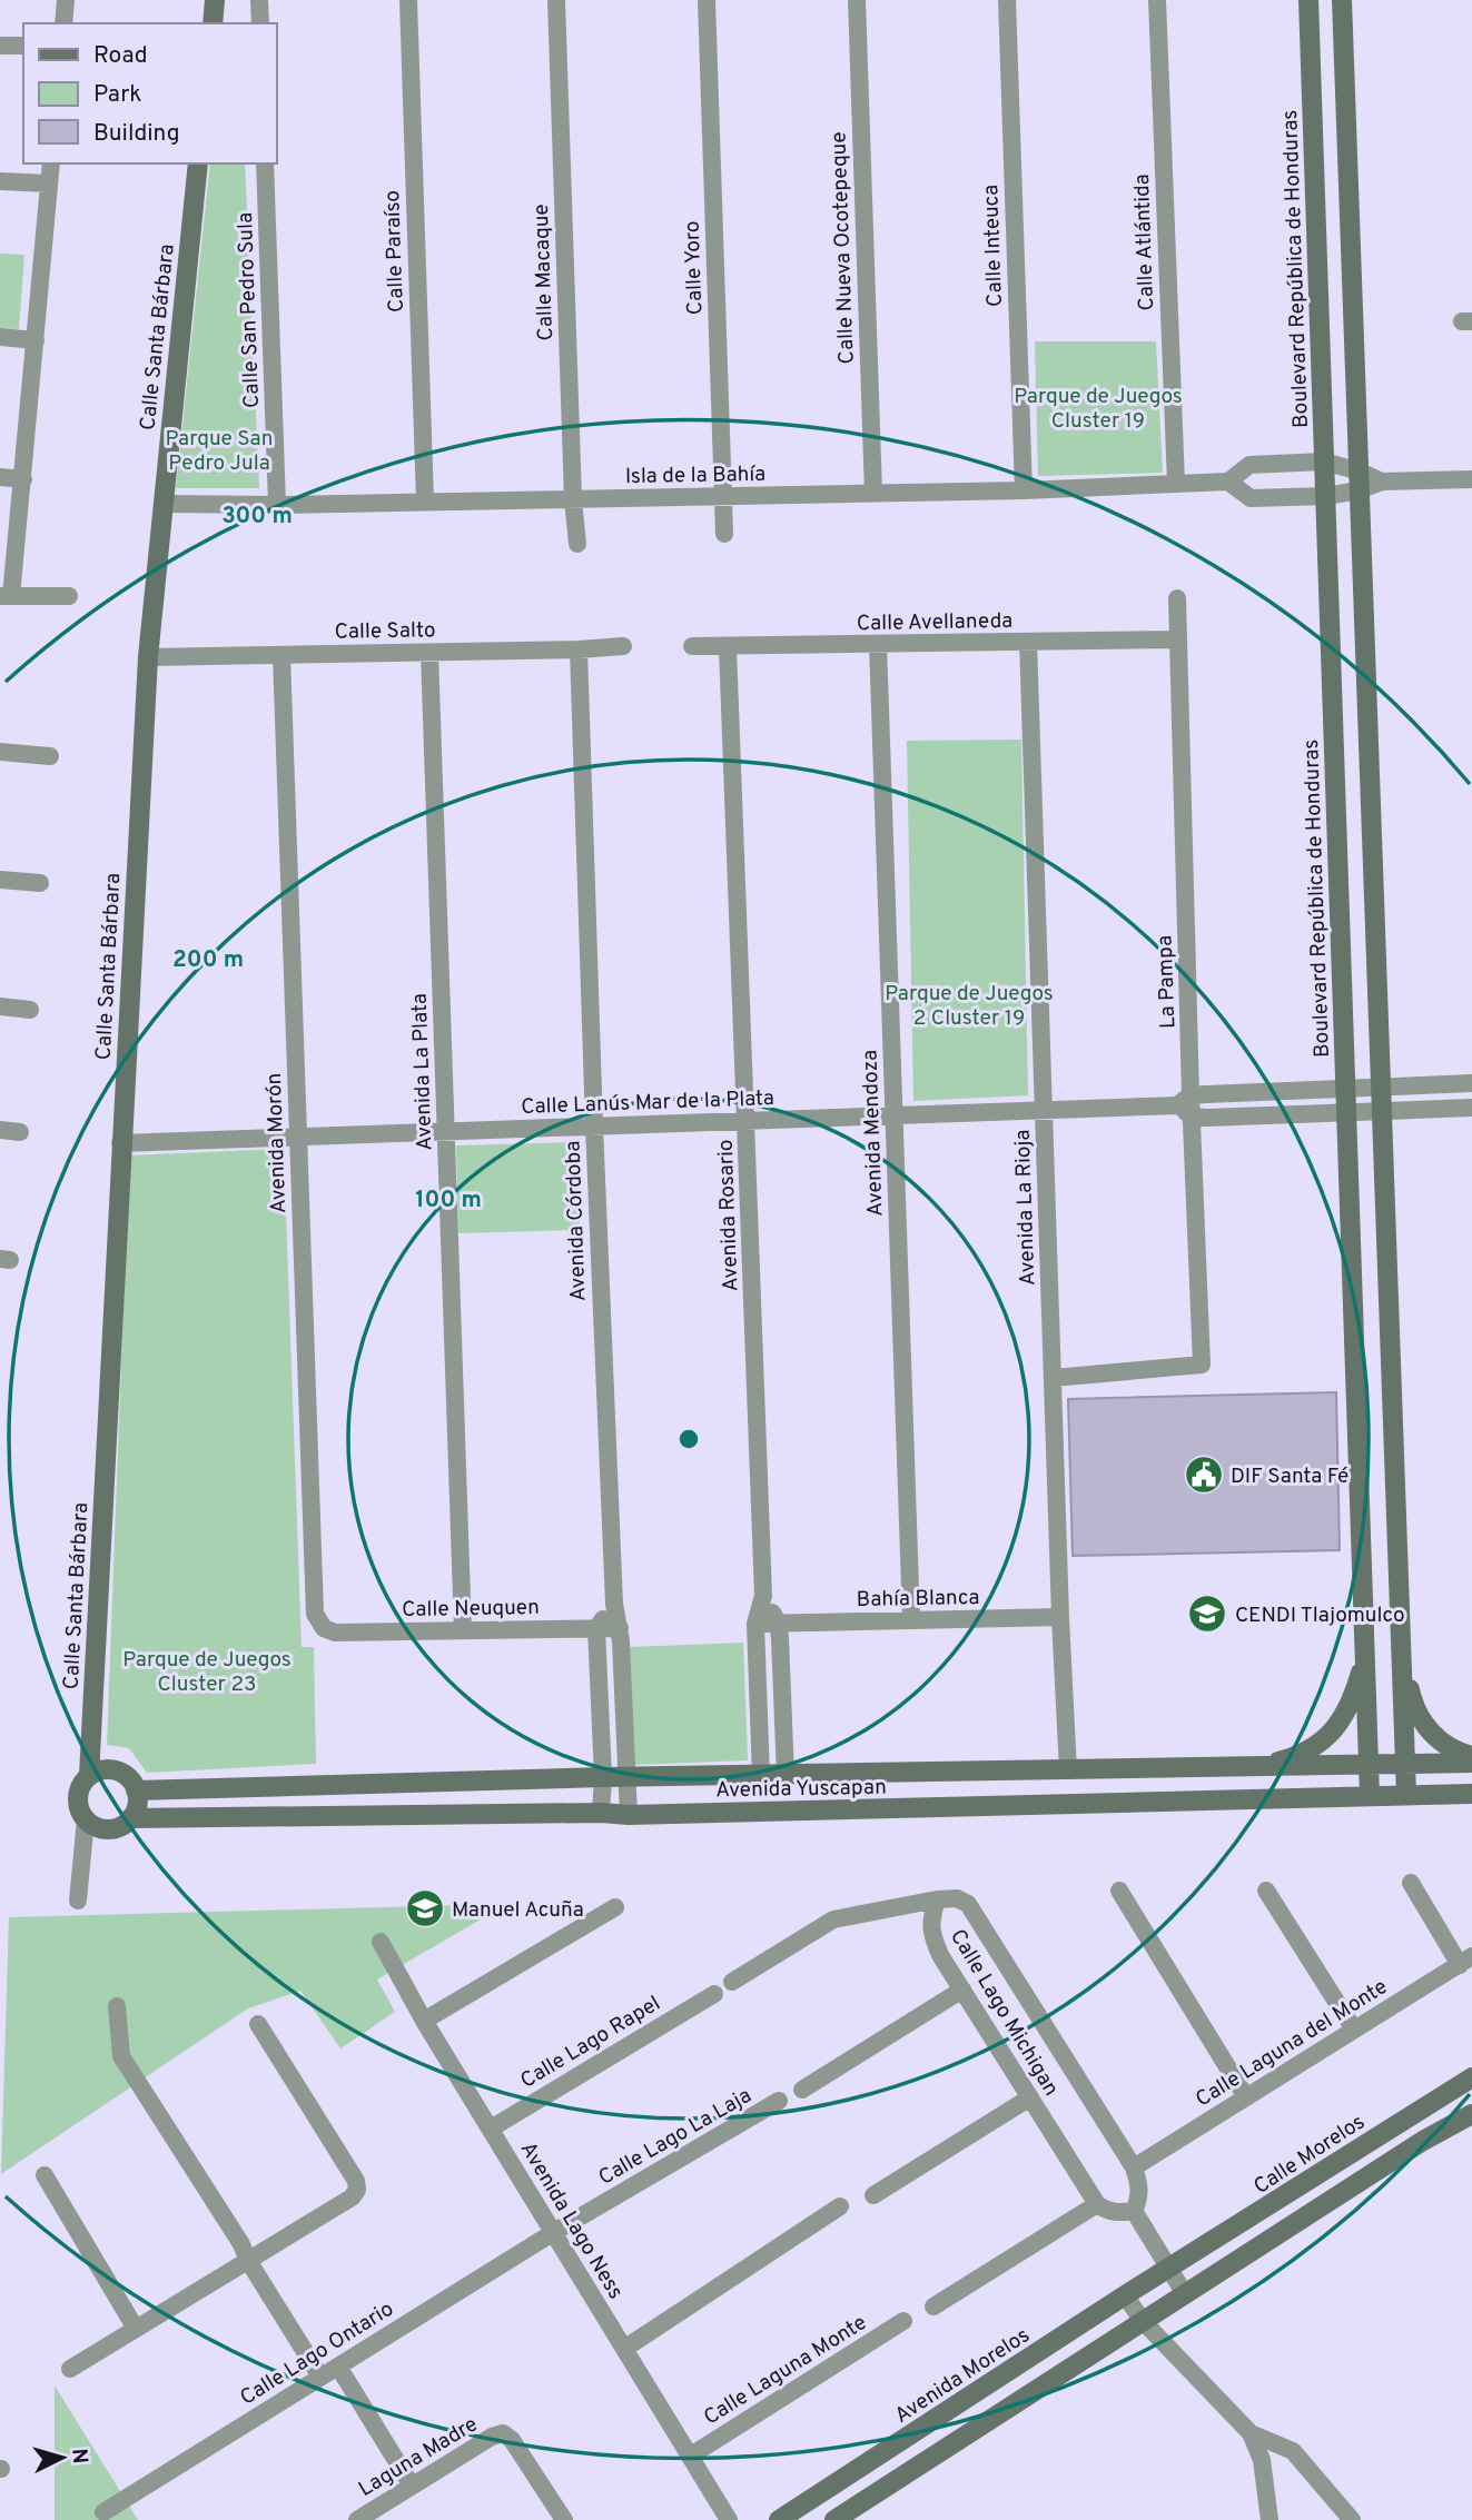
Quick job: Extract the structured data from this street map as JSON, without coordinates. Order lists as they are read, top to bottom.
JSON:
{
  "streets": {
    "street": [
      "Calle Atlántida",
      "Calle Inteuca",
      "Calle Nueva Ocotepeque",
      "Calle Paraíso",
      "Calle Yoro",
      "Boulevard República de Honduras",
      "Calle Macaque",
      "Calle San Pedro Sula",
      "Calle Santa Bárbara",
      "Isla de la Bahía",
      "Calle Avellaneda",
      "Calle Salto",
      "La Pampa",
      "Avenida La Plata",
      "Calle Lanús Mar de la Plata",
      "Avenida Mendoza",
      "Avenida Morón",
      "Avenida La Rioja",
      "Avenida Rosario",
      "Avenida Córdoba",
      "Bahía Blanca",
      "Calle Neuquen",
      "Avenida Yuscapan",
      "Calle Lago Michigan",
      "Calle Lago Rapel",
      "Calle Laguna del Monte",
      "Calle Lago La Laja",
      "Calle Morelos",
      "Avenida Lago Ness",
      "Calle Lago Ontario",
      "Calle Laguna Monte",
      "Avenida Morelos",
      "Laguna Madre"
    ]
  },
  "crossings": [
    ["Calle Atlántida", "Isla de la Bahía"],
    ["Calle Inteuca", "Isla de la Bahía"],
    ["Calle Nueva Ocotepeque", "Isla de la Bahía"],
    ["Calle Paraíso", "Isla de la Bahía"],
    ["Calle Yoro", "Isla de la Bahía"],
    ["Boulevard República de Honduras", "Isla de la Bahía"],
    ["Boulevard República de Honduras", "Calle Lanús Mar de la Plata"],
    ["Boulevard República de Honduras", "Avenida Yuscapan"],
    ["Calle Macaque", "Isla de la Bahía"],
    ["Calle San Pedro Sula", "Isla de la Bahía"],
    ["Calle Santa Bárbara", "Isla de la Bahía"],
    ["Calle Santa Bárbara", "Calle Salto"],
    ["Calle Santa Bárbara", "Calle Lanús Mar de la Plata"],
    ["Calle Santa Bárbara", "Avenida Yuscapan"],
    ["Calle Avellaneda", "La Pampa"],
    ["Calle Avellaneda", "Avenida Mendoza"],
    ["Calle Avellaneda", "Avenida La Rioja"],
    ["Calle Avellaneda", "Avenida Rosario"],
    ["Calle Salto", "Avenida La Plata"],
    ["Calle Salto", "Avenida Morón"],
    ["Calle Salto", "Avenida Córdoba"],
    ["La Pampa", "Calle Lanús Mar de la Plata"],
    ["La Pampa", "Avenida La Rioja"],
    ["Avenida La Plata", "Calle Lanús Mar de la Plata"],
    ["Avenida La Plata", "Calle Neuquen"],
    ["Calle Lanús Mar de la Plata", "Avenida Mendoza"],
    ["Calle Lanús Mar de la Plata", "Avenida Morón"],
    ["Calle Lanús Mar de la Plata", "Avenida La Rioja"],
    ["Calle Lanús Mar de la Plata", "Avenida Rosario"],
    ["Calle Lanús Mar de la Plata", "Avenida Córdoba"],
    ["Avenida Mendoza", "Bahía Blanca"],
    ["Avenida Morón", "Calle Neuquen"],
    ["Avenida La Rioja", "Bahía Blanca"],
    ["Avenida La Rioja", "Avenida Yuscapan"],
    ["Avenida Rosario", "Bahía Blanca"],
    ["Avenida Rosario", "Avenida Yuscapan"],
    ["Avenida Córdoba", "Calle Neuquen"],
    ["Avenida Córdoba", "Avenida Yuscapan"],
    ["Calle Lago Michigan", "Calle Laguna del Monte"],
    ["Calle Lago Rapel", "Avenida Lago Ness"],
    ["Calle Lago La Laja", "Avenida Lago Ness"],
    ["Calle Lago La Laja", "Calle Lago Ontario"],
    ["Calle Morelos", "Avenida Morelos"],
    ["Avenida Lago Ness", "Calle Lago Ontario"],
    ["Avenida Lago Ness", "Calle Laguna Monte"]
  ],
  "parks": [
    "Parque de Juegos Cluster 19",
    "Parque San Pedro Jula",
    "Parque de Juegos 2 Cluster 19",
    "Parque de Juegos Cluster 23"
  ],
  "places": {
    "public building": ["DIF Santa Fé"],
    "school or university": ["CENDI Tlajomulco", "Manuel Acuña"]
  },
  "legend": ["Road", "Park", "Building"],
  "north": "right",
  "rings": ["300 m", "200 m", "100 m"]
}
